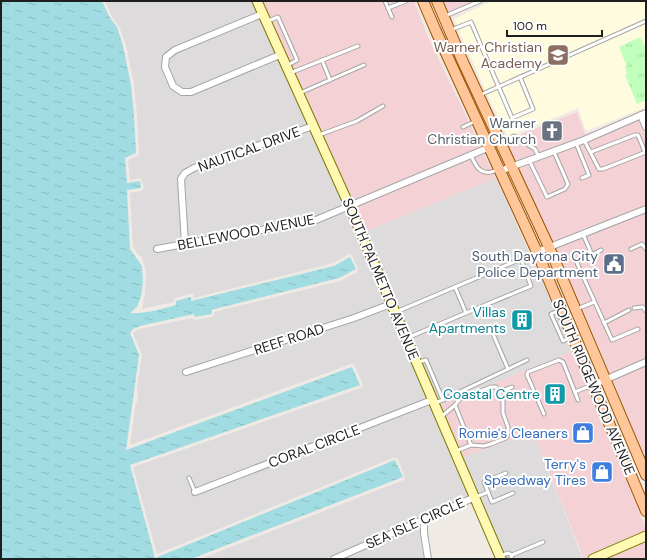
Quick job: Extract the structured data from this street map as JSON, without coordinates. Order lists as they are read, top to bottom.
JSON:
{
  "streets": {
    "main road": ["SOUTH RIDGEWOOD AVENUE"],
    "street": [
      "NAUTICAL DRIVE",
      "BELLEWOOD AVENUE",
      "SOUTH PALMETTO AVENUE",
      "REEF ROAD",
      "CORAL CIRCLE",
      "SEA ISLE CIRCLE"
    ]
  },
  "crossings": [
    ["NAUTICAL DRIVE", "BELLEWOOD AVENUE"],
    ["NAUTICAL DRIVE", "SOUTH PALMETTO AVENUE"],
    ["BELLEWOOD AVENUE", "SOUTH PALMETTO AVENUE"],
    ["BELLEWOOD AVENUE", "SOUTH RIDGEWOOD AVENUE"],
    ["SOUTH PALMETTO AVENUE", "REEF ROAD"],
    ["SOUTH PALMETTO AVENUE", "CORAL CIRCLE"],
    ["SOUTH PALMETTO AVENUE", "SEA ISLE CIRCLE"]
  ],
  "places": {
    "school or university": ["Warner Christian Academy"],
    "church": ["Warner Christian Church"],
    "public building": ["South Daytona City Police Department"],
    "building": ["Villas Apartments", "Coastal Centre"],
    "shop": ["Romie's Cleaners", "Terry's Speedway Tires"]
  },
  "scale_bar": "100 m"
}
